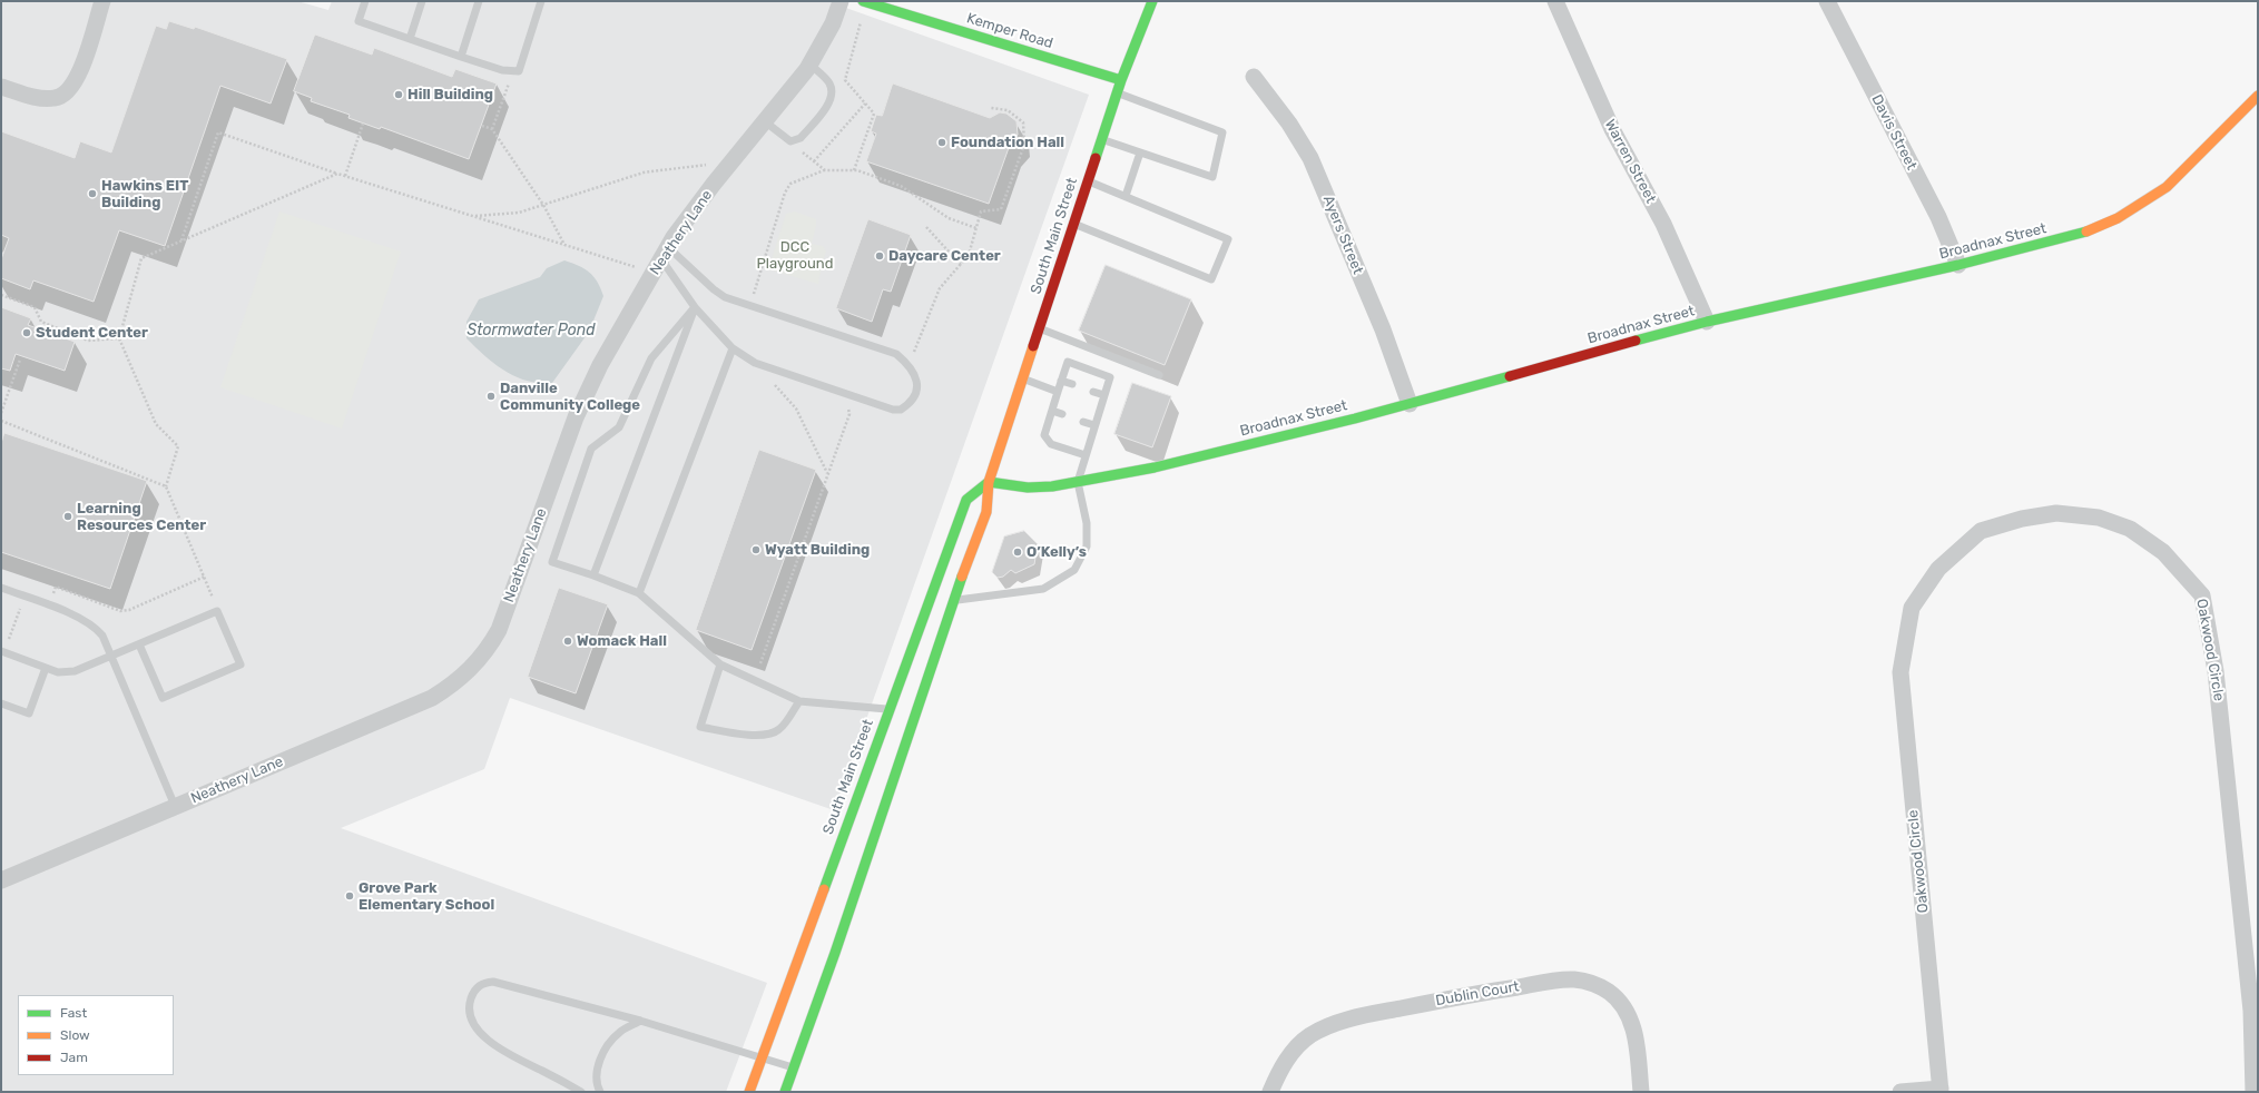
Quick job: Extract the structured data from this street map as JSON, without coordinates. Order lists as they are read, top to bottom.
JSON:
{
  "streets": {
    "main road": ["Kemper Road", "South Main Street", "Broadnax Street"],
    "street": [
      "Davis Street",
      "Warren Street",
      "Neathery Lane",
      "Ayers Street",
      "Oakwood Circle",
      "Dublin Court"
    ]
  },
  "crossings": [
    ["Kemper Road", "South Main Street"],
    ["Davis Street", "Broadnax Street"],
    ["Warren Street", "Broadnax Street"],
    ["Ayers Street", "Broadnax Street"],
    ["South Main Street", "Broadnax Street"]
  ],
  "water": ["Stormwater Pond"],
  "parks": ["DCC Playground"],
  "places": [
    "Hill Building",
    "Foundation Hall",
    "Hawkins EIT Building",
    "Daycare Center",
    "Student Center",
    "Danville Community College",
    "Learning Resources Center",
    "Wyatt Building",
    "O’Kelly’s",
    "Womack Hall",
    "Grove Park Elementary School"
  ],
  "legend": ["Fast", "Slow", "Jam"]
}
